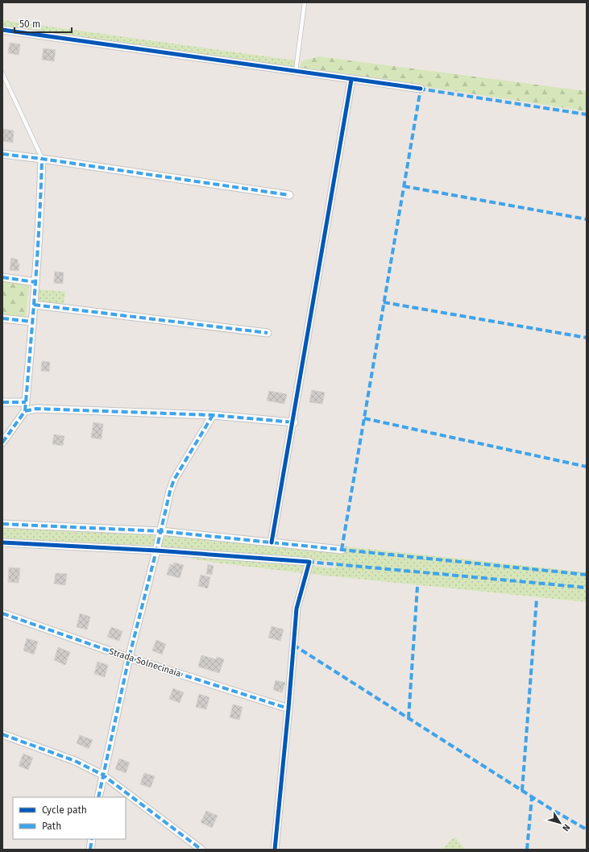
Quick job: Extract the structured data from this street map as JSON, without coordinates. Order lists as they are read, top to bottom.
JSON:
{
  "streets": {
    "street": ["Strada Solnecinaia"]
  },
  "legend": ["Cycle path", "Path"],
  "scale_bar": "50 m",
  "north": "bottom right"
}
